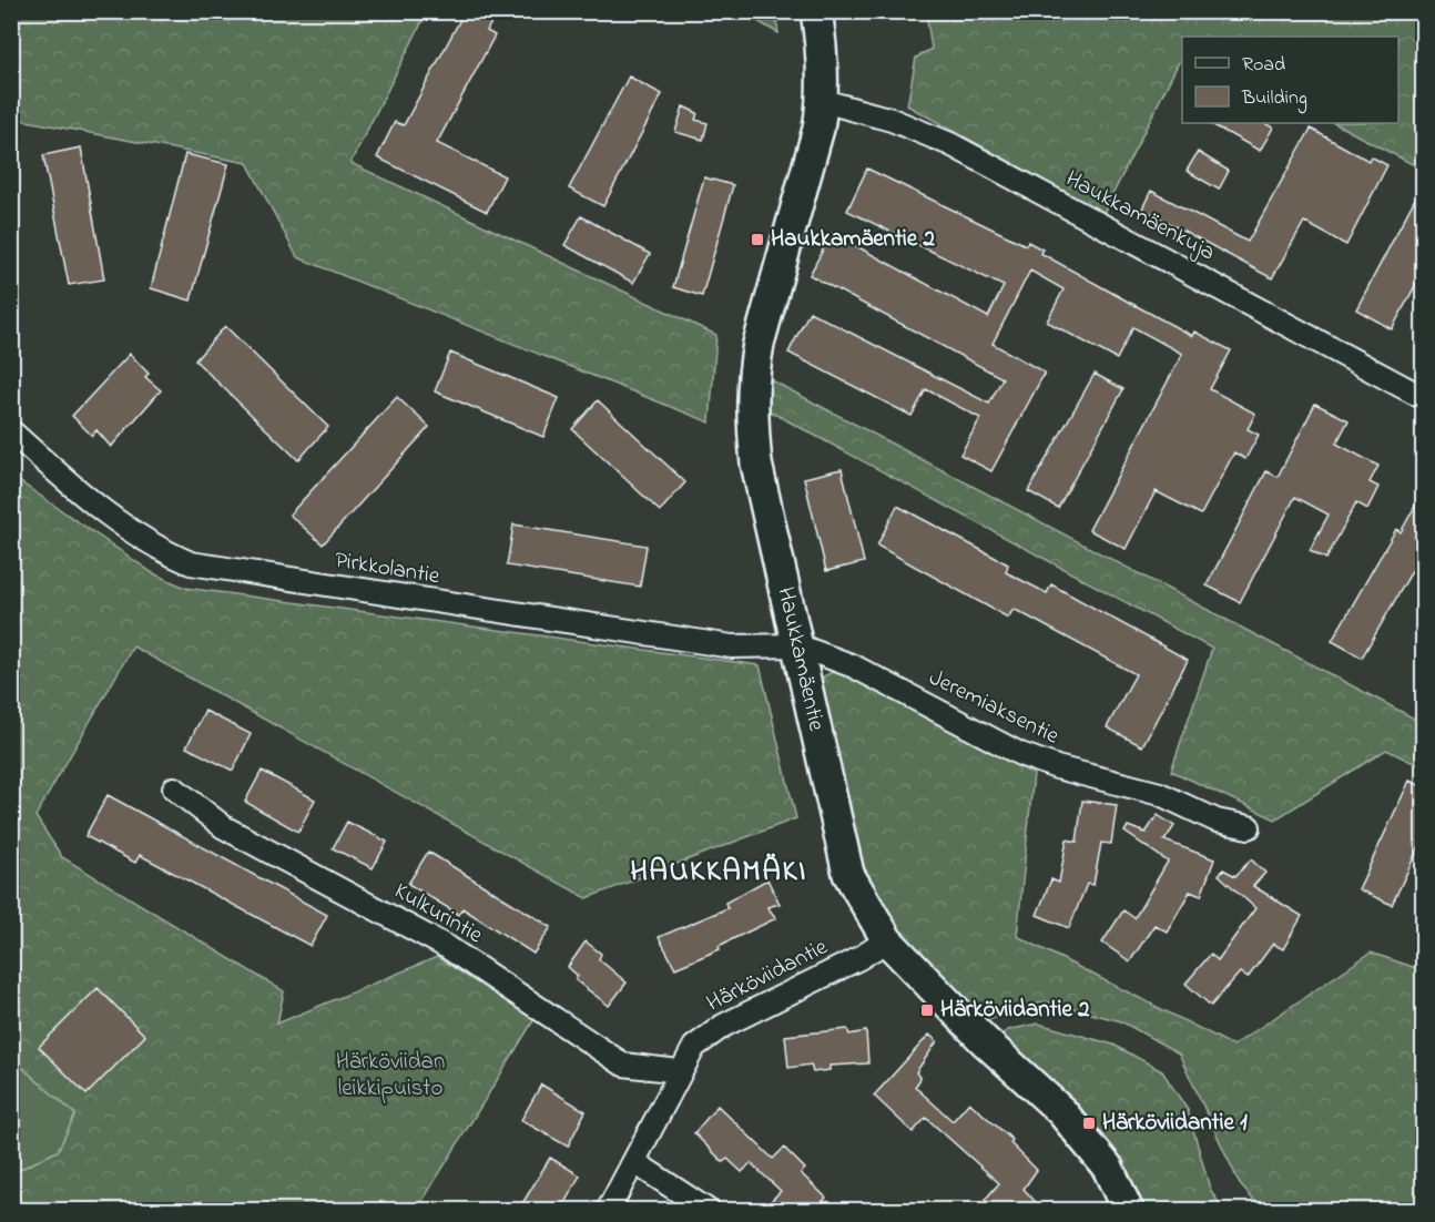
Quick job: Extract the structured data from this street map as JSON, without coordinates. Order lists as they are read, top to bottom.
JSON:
{
  "streets": {
    "street": [
      "Haukkamäenkuja",
      "Pirkkolantie",
      "Haukkamäentie",
      "Jeremiaksentie",
      "Kulkurintie",
      "Härköviidantie"
    ]
  },
  "crossings": [
    ["Haukkamäenkuja", "Haukkamäentie"],
    ["Pirkkolantie", "Haukkamäentie"],
    ["Pirkkolantie", "Jeremiaksentie"],
    ["Haukkamäentie", "Jeremiaksentie"],
    ["Haukkamäentie", "Härköviidantie"],
    ["Kulkurintie", "Härköviidantie"]
  ],
  "districts": ["HAUKKAMÄKI"],
  "parks": ["Härköviidan leikkipuisto"],
  "places": {
    "transit": ["Haukkamäentie 2", "Härköviidantie 2", "Härköviidantie 1"]
  },
  "legend": ["Road", "Building"]
}
